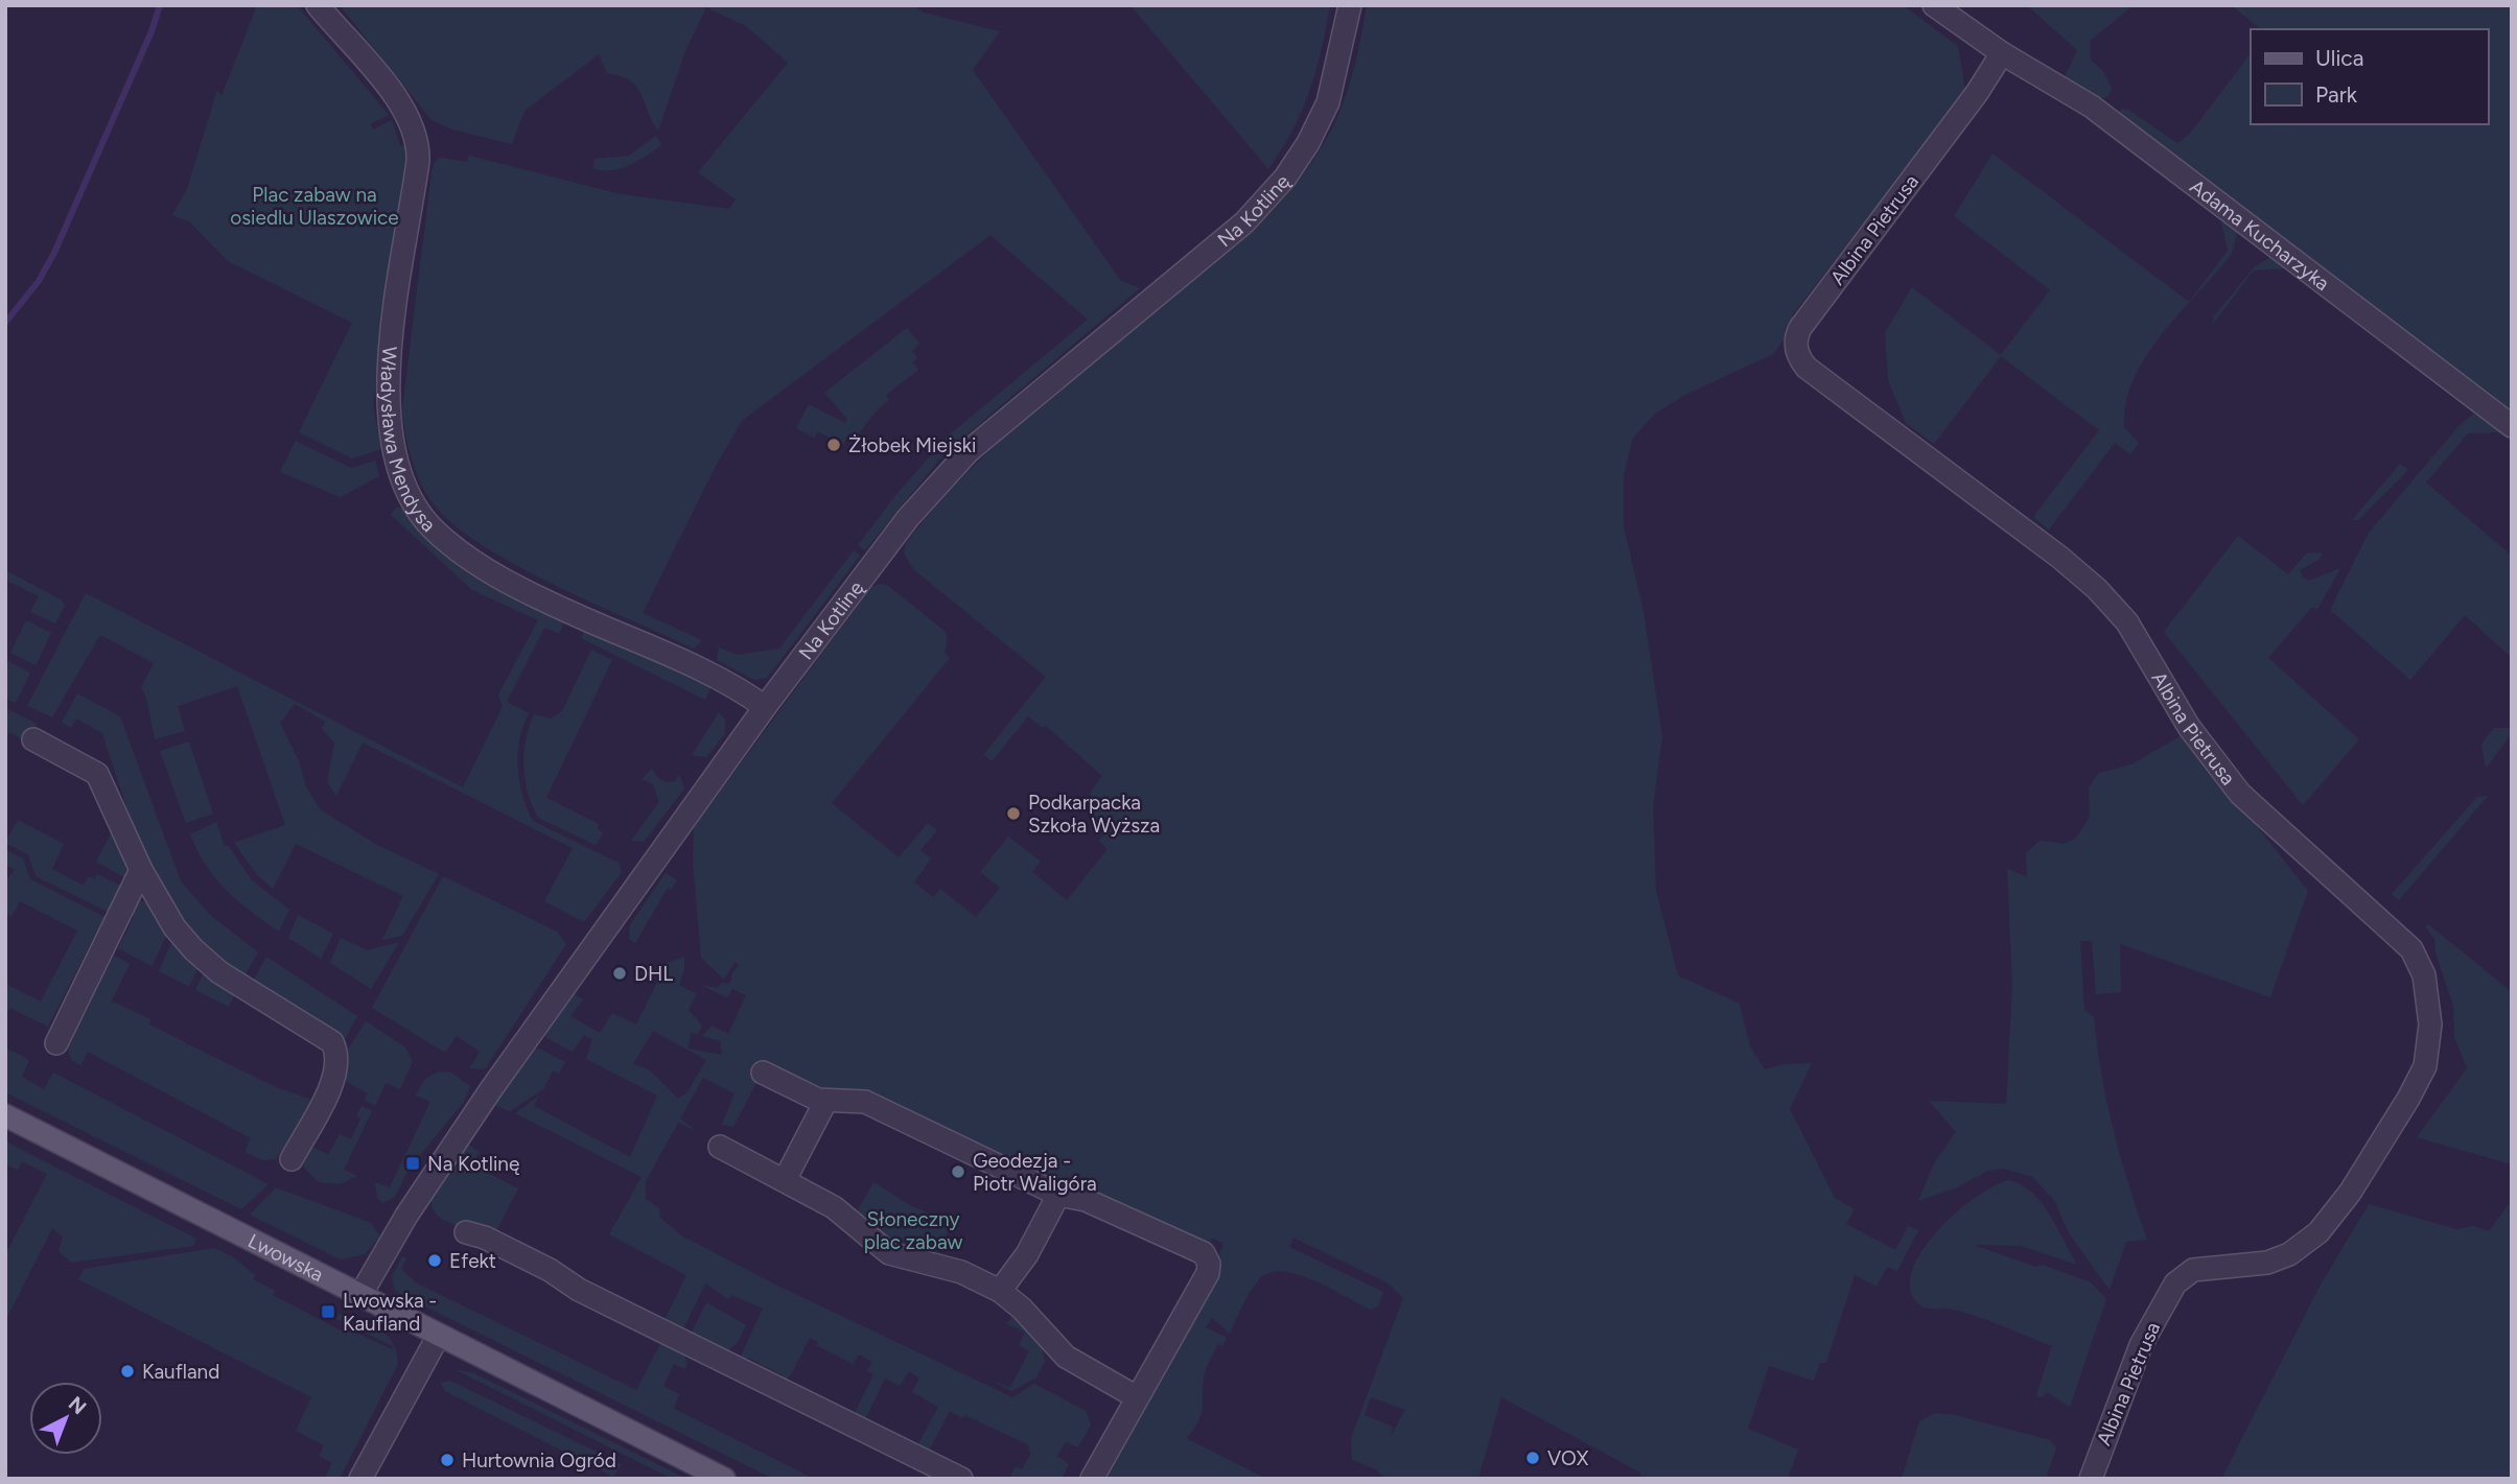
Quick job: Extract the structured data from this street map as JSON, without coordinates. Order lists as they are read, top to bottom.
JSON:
{
  "streets": {
    "main road": ["Lwowska"],
    "street": [
      "Na Kotlinę",
      "Albina Pietrusa",
      "Adama Kucharzyka",
      "Władysława Mendysa"
    ]
  },
  "crossings": [
    ["Na Kotlinę", "Władysława Mendysa"],
    ["Na Kotlinę", "Lwowska"],
    ["Albina Pietrusa", "Adama Kucharzyka"]
  ],
  "parks": ["Plac zabaw na osiedlu Ulaszowice", "Słoneczny plac zabaw"],
  "places": {
    "other": [
      "Żłobek Miejski",
      "Podkarpacka Szkoła Wyższa",
      "DHL",
      "Geodezja - Piotr Waligóra",
      "Efekt",
      "Kaufland",
      "VOX",
      "Hurtownia Ogród"
    ],
    "transit": ["Na Kotlinę", "Lwowska - Kaufland"]
  },
  "legend": ["Ulica", "Park"],
  "north": "top right"
}
